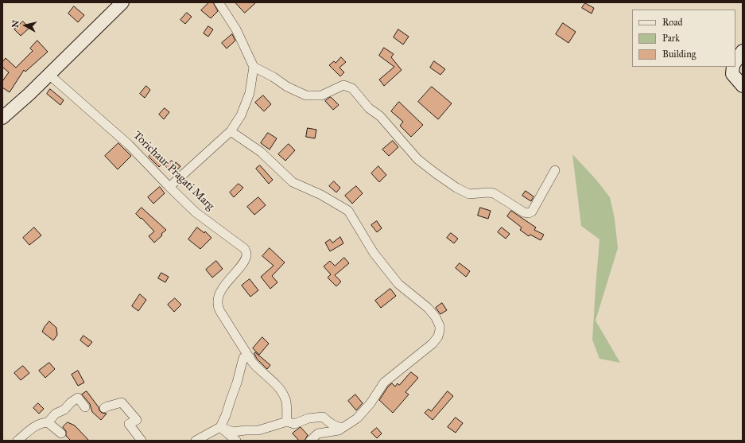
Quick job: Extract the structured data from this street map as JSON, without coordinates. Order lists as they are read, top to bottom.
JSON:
{
  "streets": {
    "street": ["Torichaur Pragati Marg"]
  },
  "legend": ["Road", "Park", "Building"],
  "north": "left"
}
